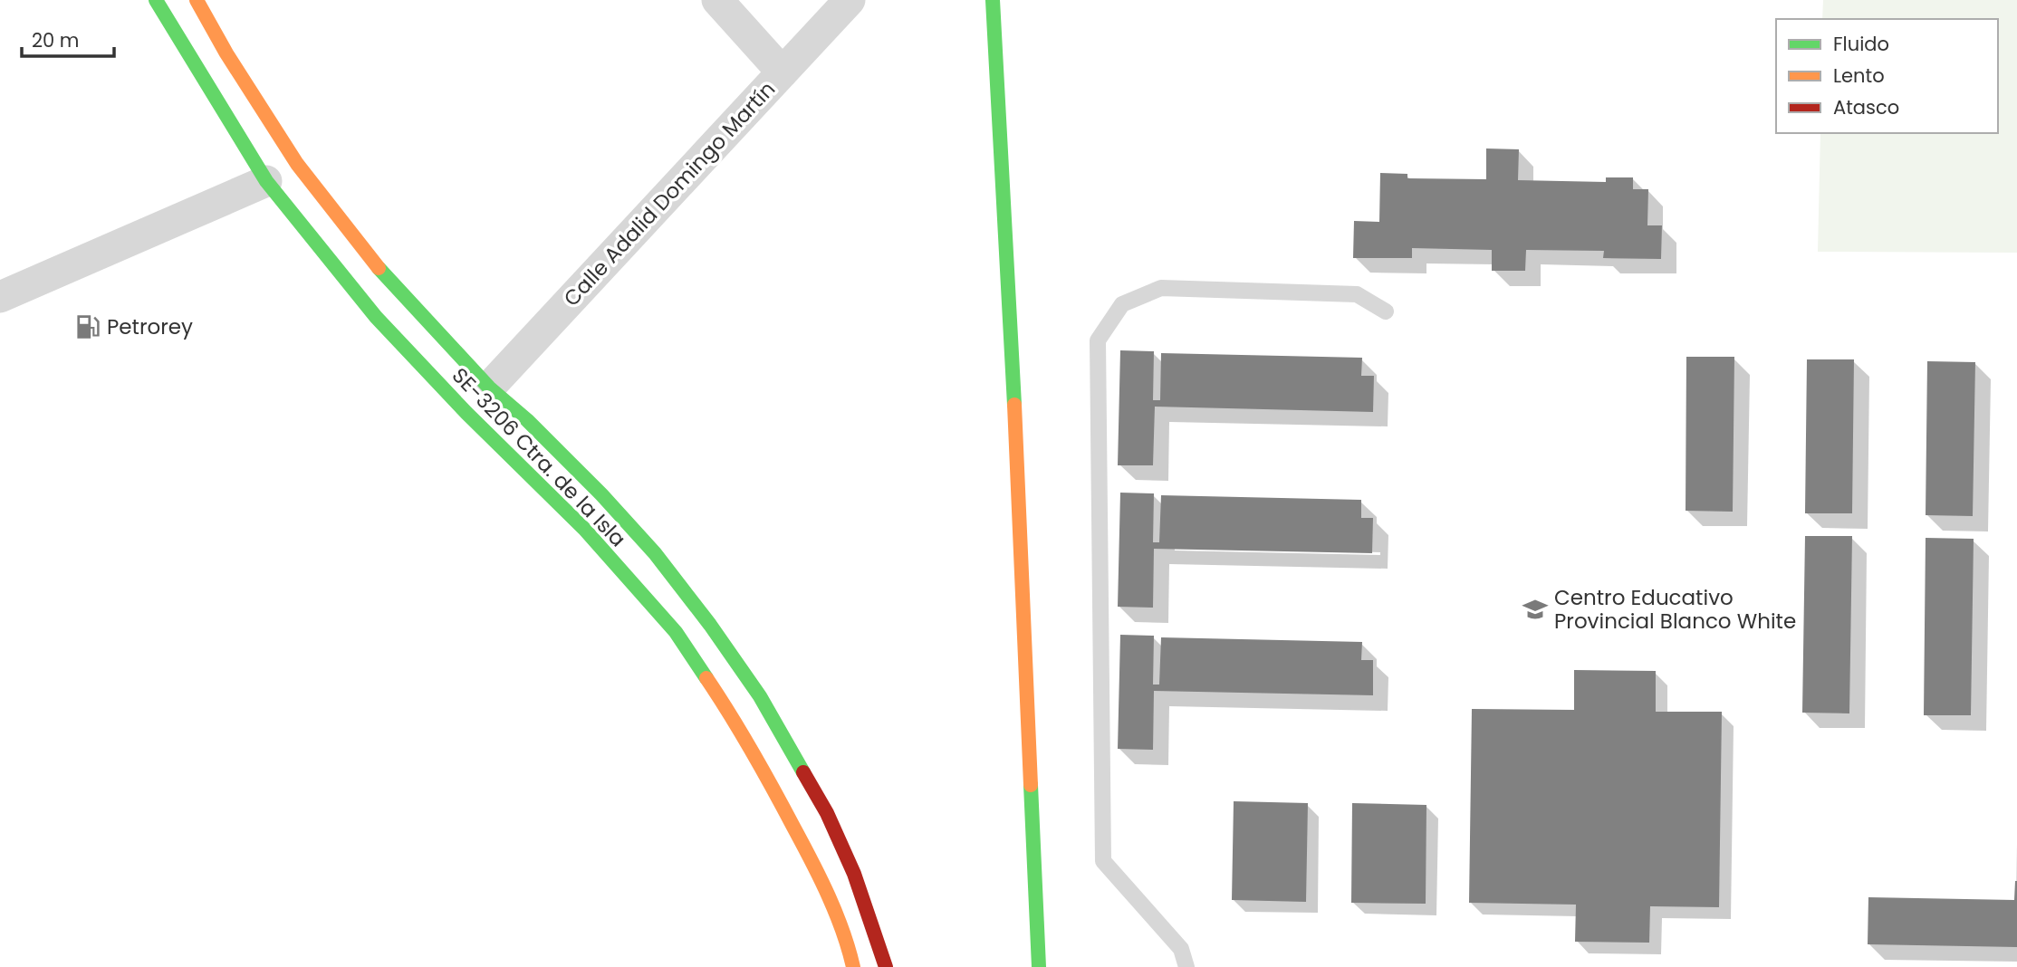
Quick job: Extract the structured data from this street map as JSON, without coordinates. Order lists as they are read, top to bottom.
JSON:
{
  "streets": {
    "street": ["Calle Adalid Domingo Martín", "SE-3206 Ctra. de la Isla"]
  },
  "crossings": [
    ["Calle Adalid Domingo Martín", "SE-3206 Ctra. de la Isla"]
  ],
  "places": {
    "fuel station": ["Petrorey"],
    "school or university": ["Centro Educativo Provincial Blanco White"]
  },
  "legend": ["Fluido", "Lento", "Atasco"],
  "scale_bar": "20 m"
}
